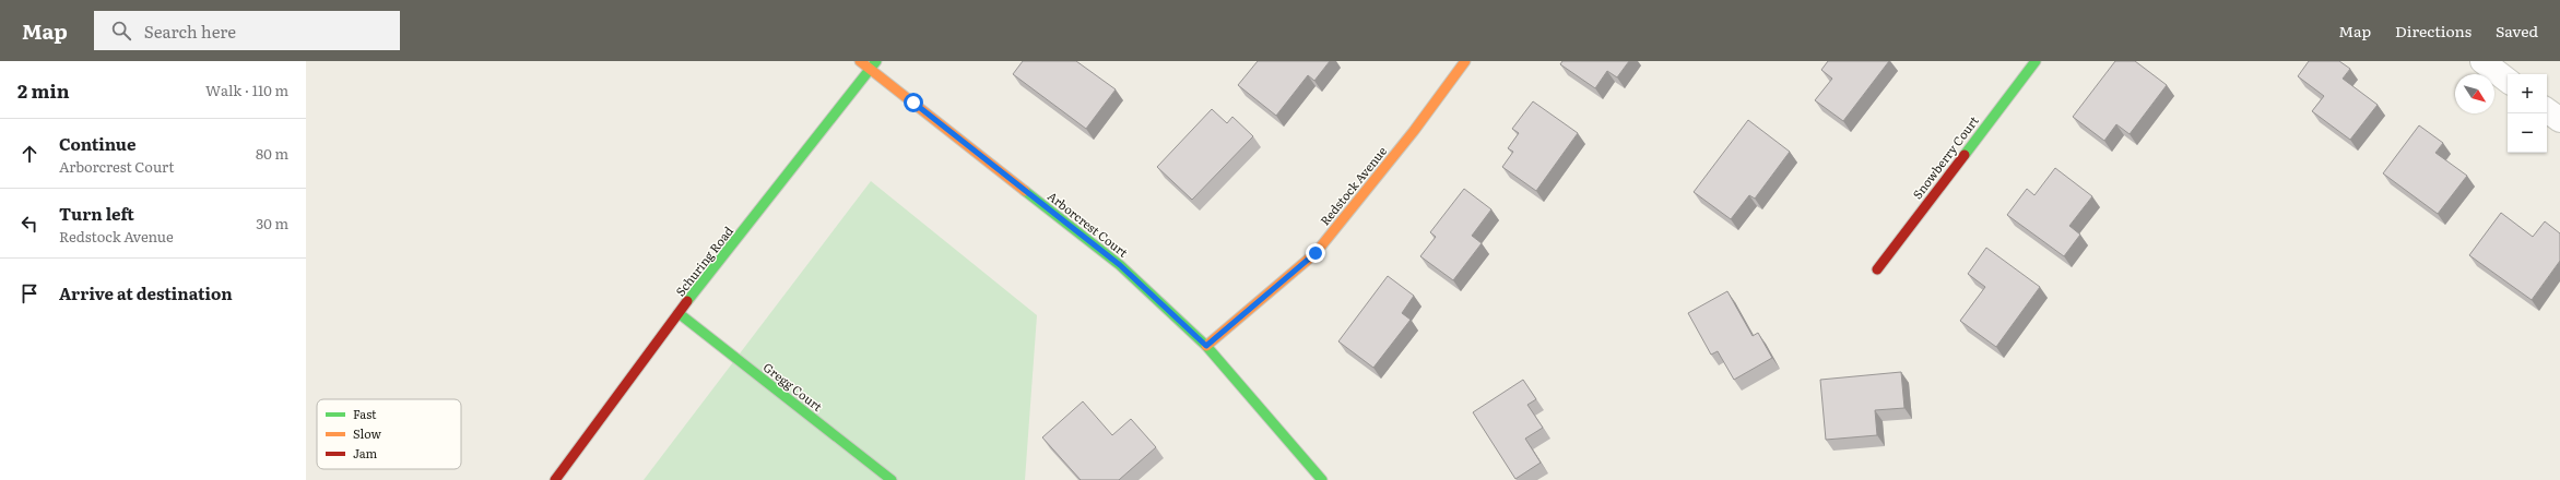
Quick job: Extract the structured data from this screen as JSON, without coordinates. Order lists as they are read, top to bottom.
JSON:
{
  "streets": {
    "street": [
      "Snowberry Court",
      "Redstock Avenue",
      "Arborcrest Court",
      "Schuring Road",
      "Gregg Court"
    ]
  },
  "crossings": [
    ["Redstock Avenue", "Arborcrest Court"],
    ["Arborcrest Court", "Schuring Road"],
    ["Schuring Road", "Gregg Court"]
  ],
  "legend": ["Fast", "Slow", "Jam"],
  "north": "bottom right",
  "page": {
    "header": "Map",
    "search": "Search here",
    "nav": ["Map", "Directions", "Saved"],
    "heading": ["2 min", "Walk · 110 m"],
    "map_buttons": ["+", "−"],
    "list": [
      ["Continue", "Arborcrest Court", "80 m"],
      ["Turn left", "Redstock Avenue", "30 m"],
      "Arrive at destination"
    ]
  }
}
